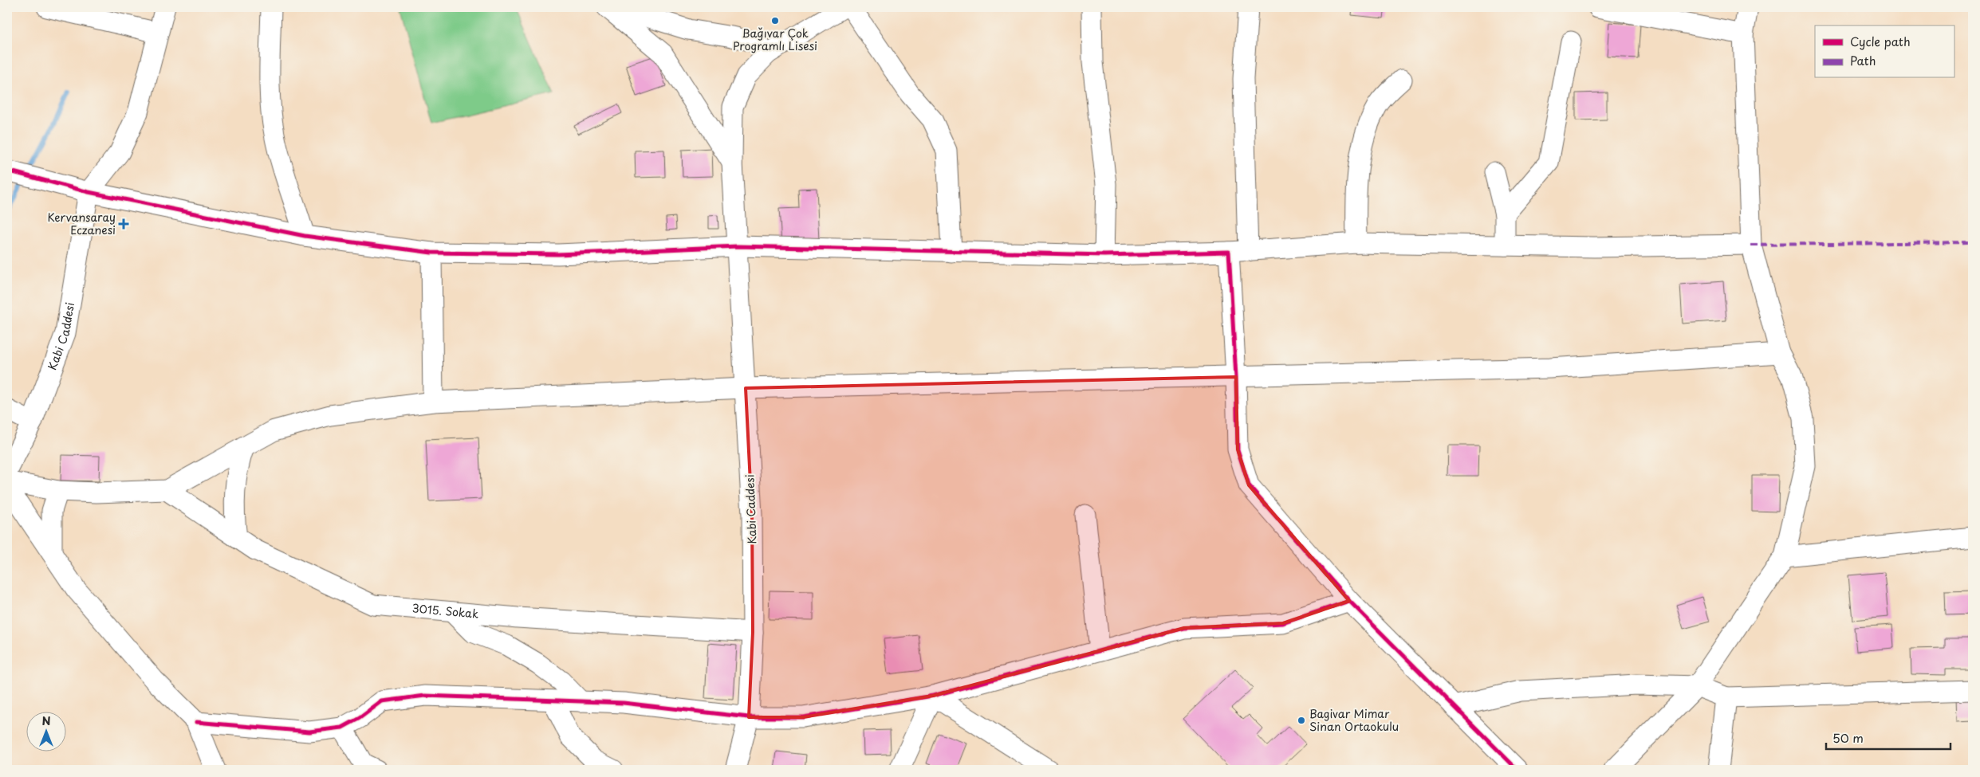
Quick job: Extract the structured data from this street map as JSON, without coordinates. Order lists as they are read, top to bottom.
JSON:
{
  "streets": {
    "street": ["Kabi Caddesi", "3015. Sokak"]
  },
  "crossings": [
    ["Kabi Caddesi", "3015. Sokak"]
  ],
  "places": {
    "other": ["Bağıvar Çok Programlı Lisesi", "Bagivar Mimar Sinan Ortaokulu"],
    "health": ["Kervansaray Eczanesi"]
  },
  "legend": ["Cycle path", "Path"],
  "scale_bar": "50 m",
  "north": "top"
}
